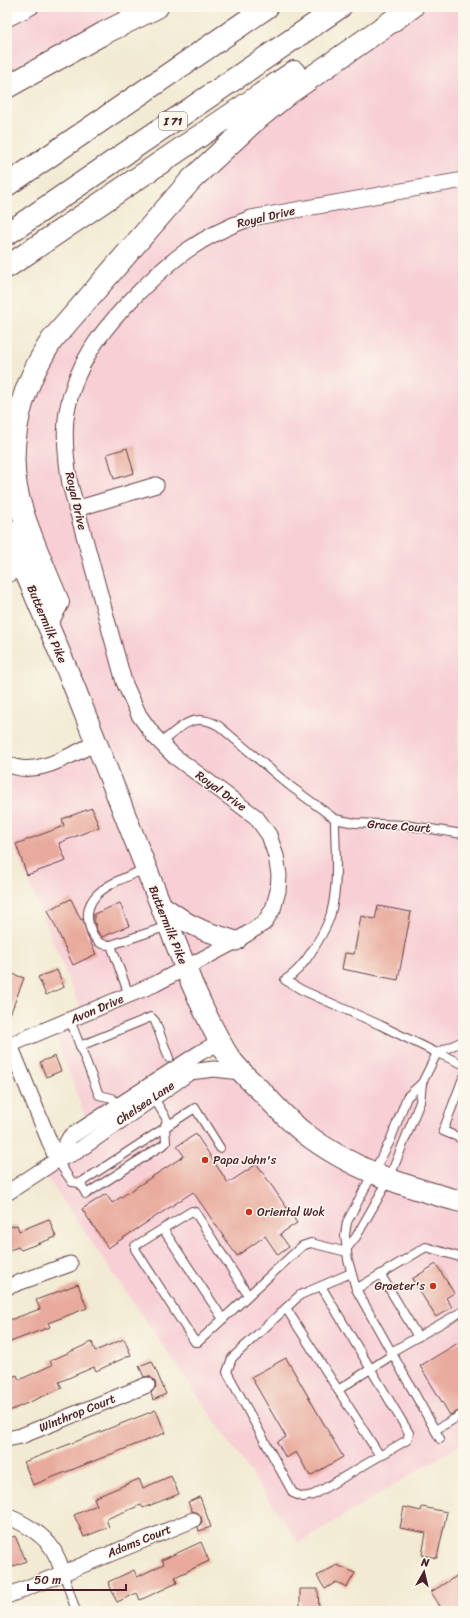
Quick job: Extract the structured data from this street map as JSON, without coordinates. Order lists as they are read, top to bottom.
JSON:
{
  "streets": {
    "highway": ["I 71"],
    "main road": ["Buttermilk Pike"],
    "street": [
      "Royal Drive",
      "Avon Drive",
      "Chelsea Lane",
      "Winthrop Court",
      "Adams Court"
    ],
    "lane": ["Grace Court"]
  },
  "crossings": [
    ["Royal Drive", "Buttermilk Pike"],
    ["Royal Drive", "Avon Drive"],
    ["Buttermilk Pike", "Avon Drive"],
    ["Buttermilk Pike", "Chelsea Lane"]
  ],
  "places": ["Papa John's", "Oriental Wok", "Graeter's"],
  "scale_bar": "50 m",
  "north": "top"
}
